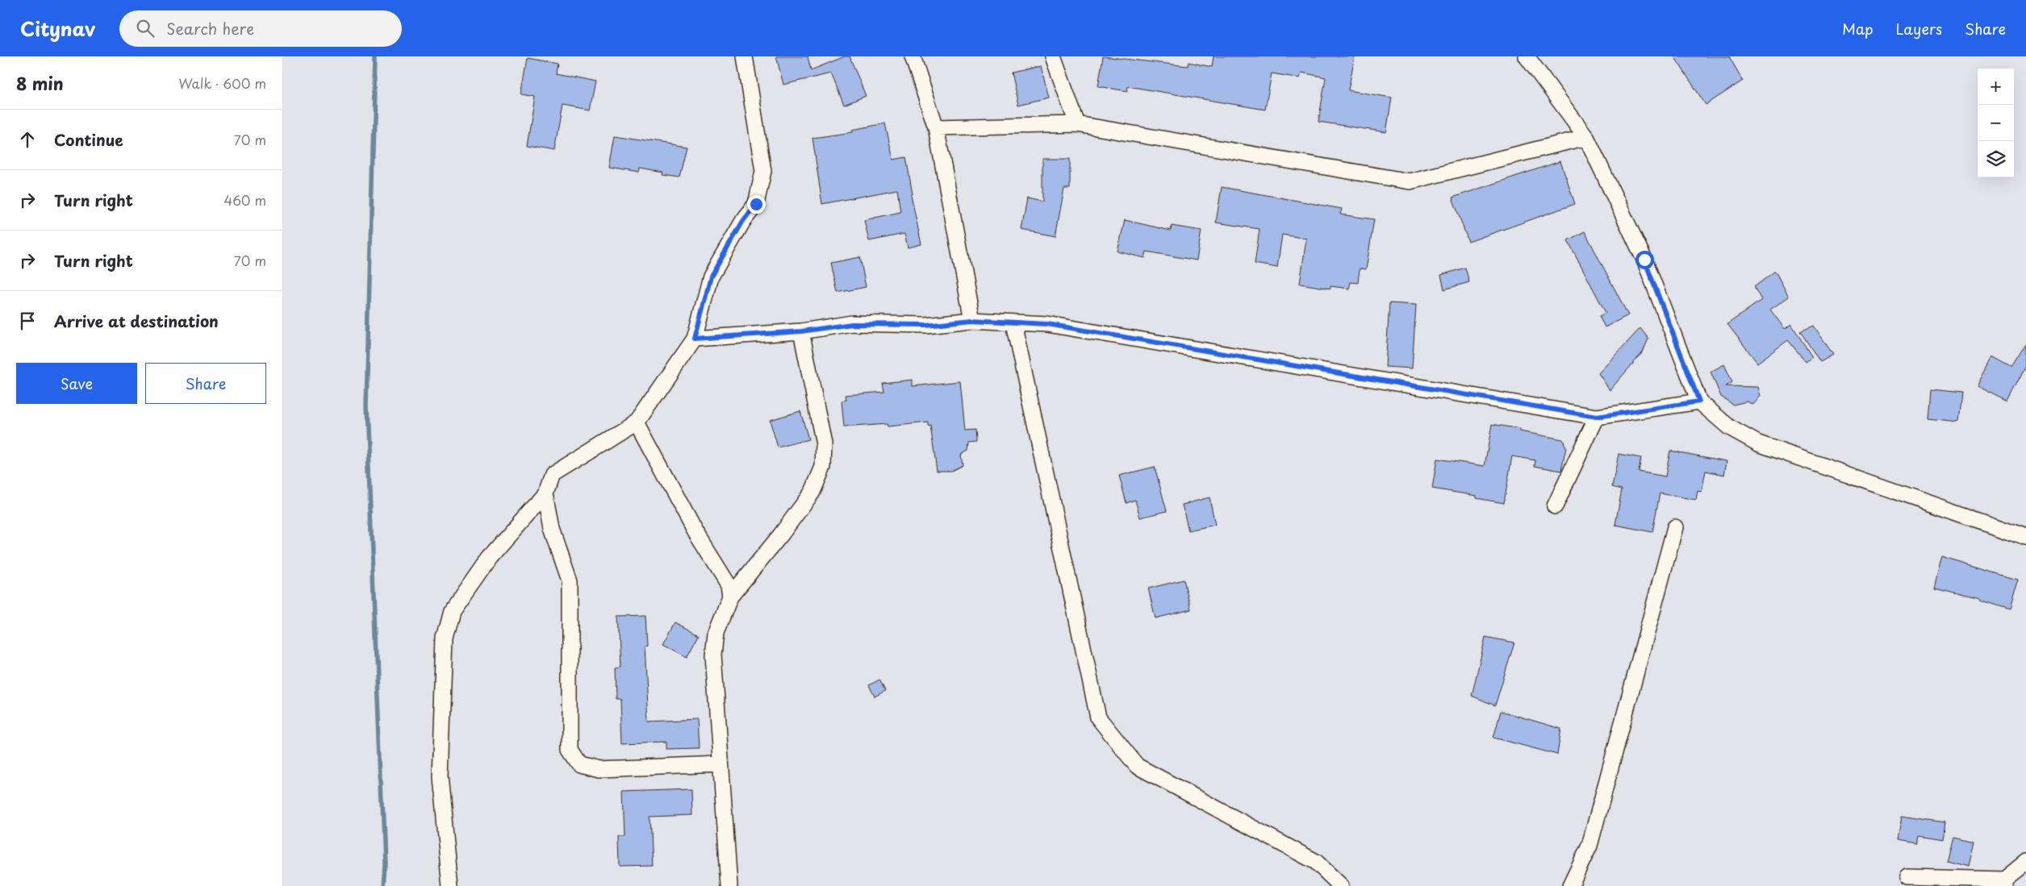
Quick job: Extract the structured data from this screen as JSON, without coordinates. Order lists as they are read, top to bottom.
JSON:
{
  "page": {
    "header": "Citynav",
    "search": "Search here",
    "nav": ["Map", "Layers", "Share"],
    "heading": ["8 min", "Walk · 600 m"],
    "map_buttons": ["+", "−"],
    "list": [
      ["Continue", "70 m"],
      ["Turn right", "460 m"],
      ["Turn right", "70 m"],
      "Arrive at destination"
    ],
    "buttons": ["Save", "Share"]
  }
}
